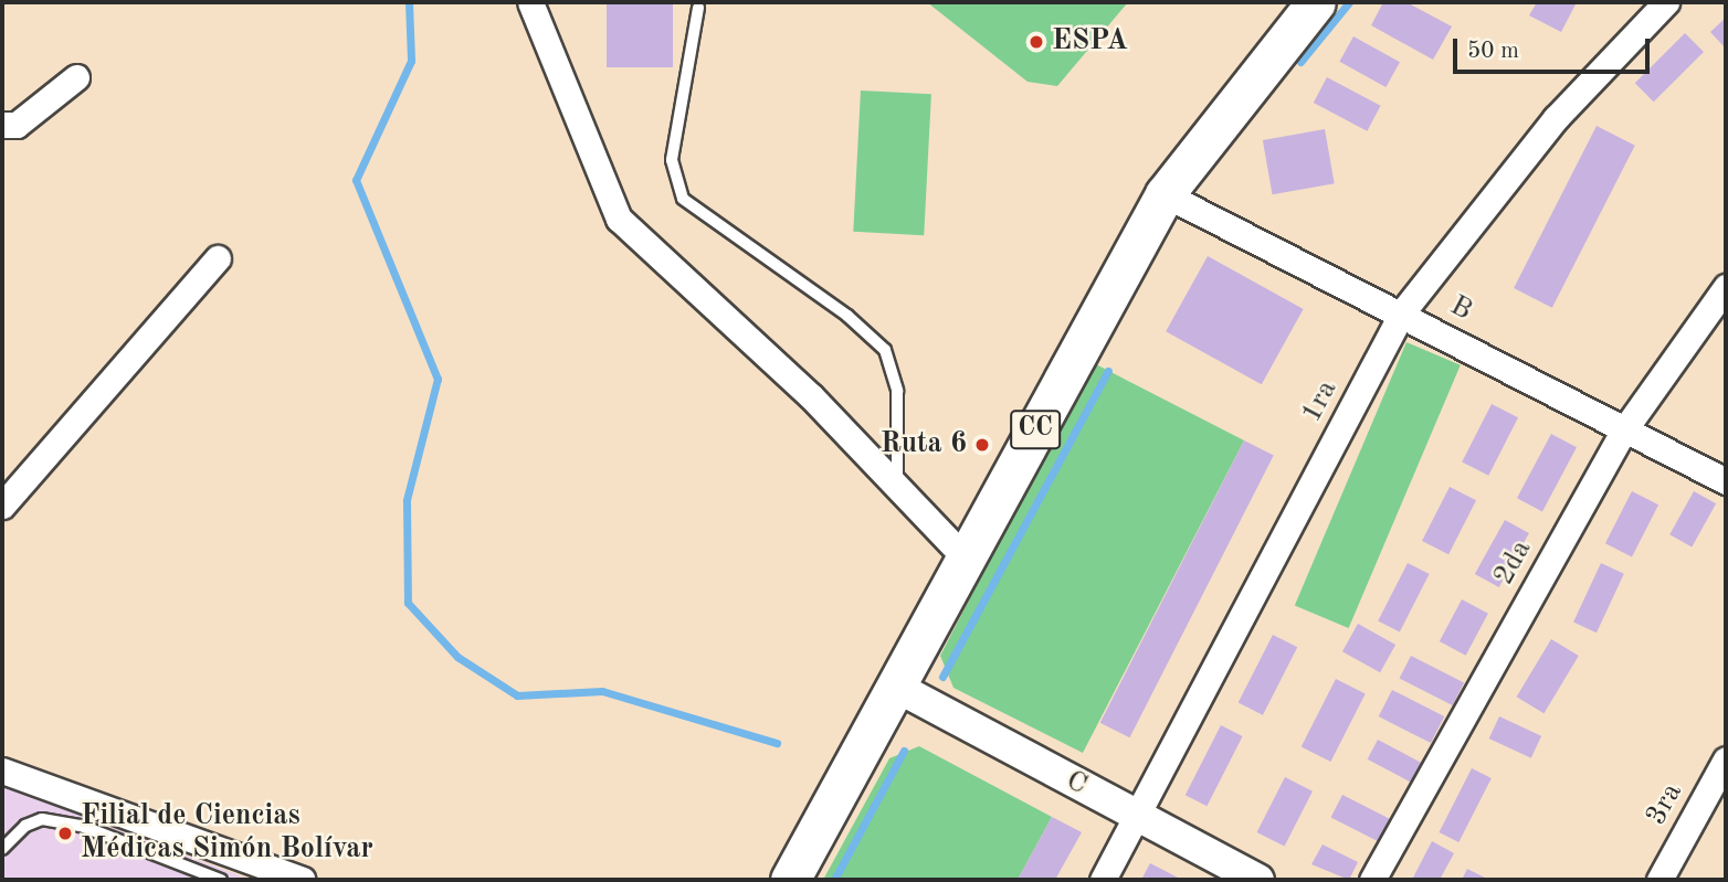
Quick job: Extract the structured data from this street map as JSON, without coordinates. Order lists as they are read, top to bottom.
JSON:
{
  "streets": {
    "main road": ["CC"],
    "street": [
      "B",
      "1ra",
      "2da",
      "C",
      "3ra"
    ]
  },
  "crossings": [
    ["B", "1ra"],
    ["B", "CC"],
    ["B", "2da"],
    ["1ra", "C"],
    ["CC", "C"]
  ],
  "places": ["ESPA", "Ruta 6", "Filial de Ciencias Médicas Simón Bolívar"],
  "scale_bar": "50 m"
}
